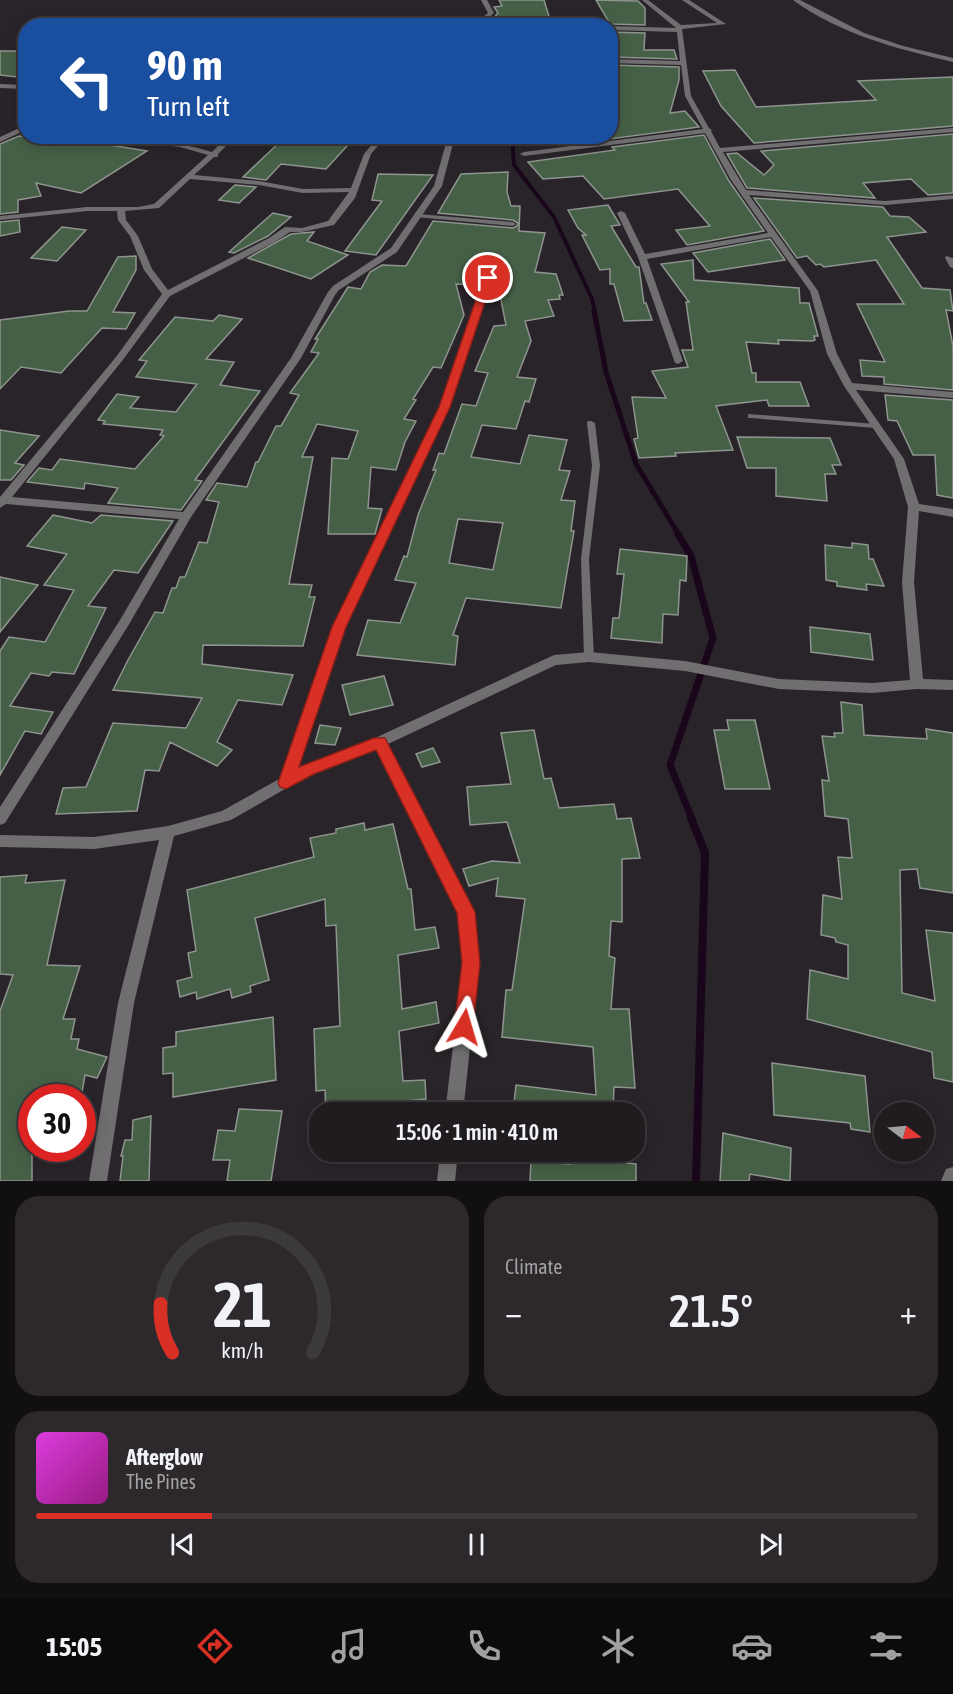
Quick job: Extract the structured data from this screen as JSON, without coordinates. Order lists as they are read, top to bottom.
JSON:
{
  "north": "right",
  "page": {
    "turn": ["90 m", "Turn left"],
    "limit": "30",
    "trip": "15:06 · 1 min · 410 m",
    "tile": "Climate",
    "heat": ["−", "21.5°", "+"],
    "song": ["Afterglow", "The Pines"],
    "tabs": "15:05",
    "gauge": ["21", "km/h"]
  }
}
